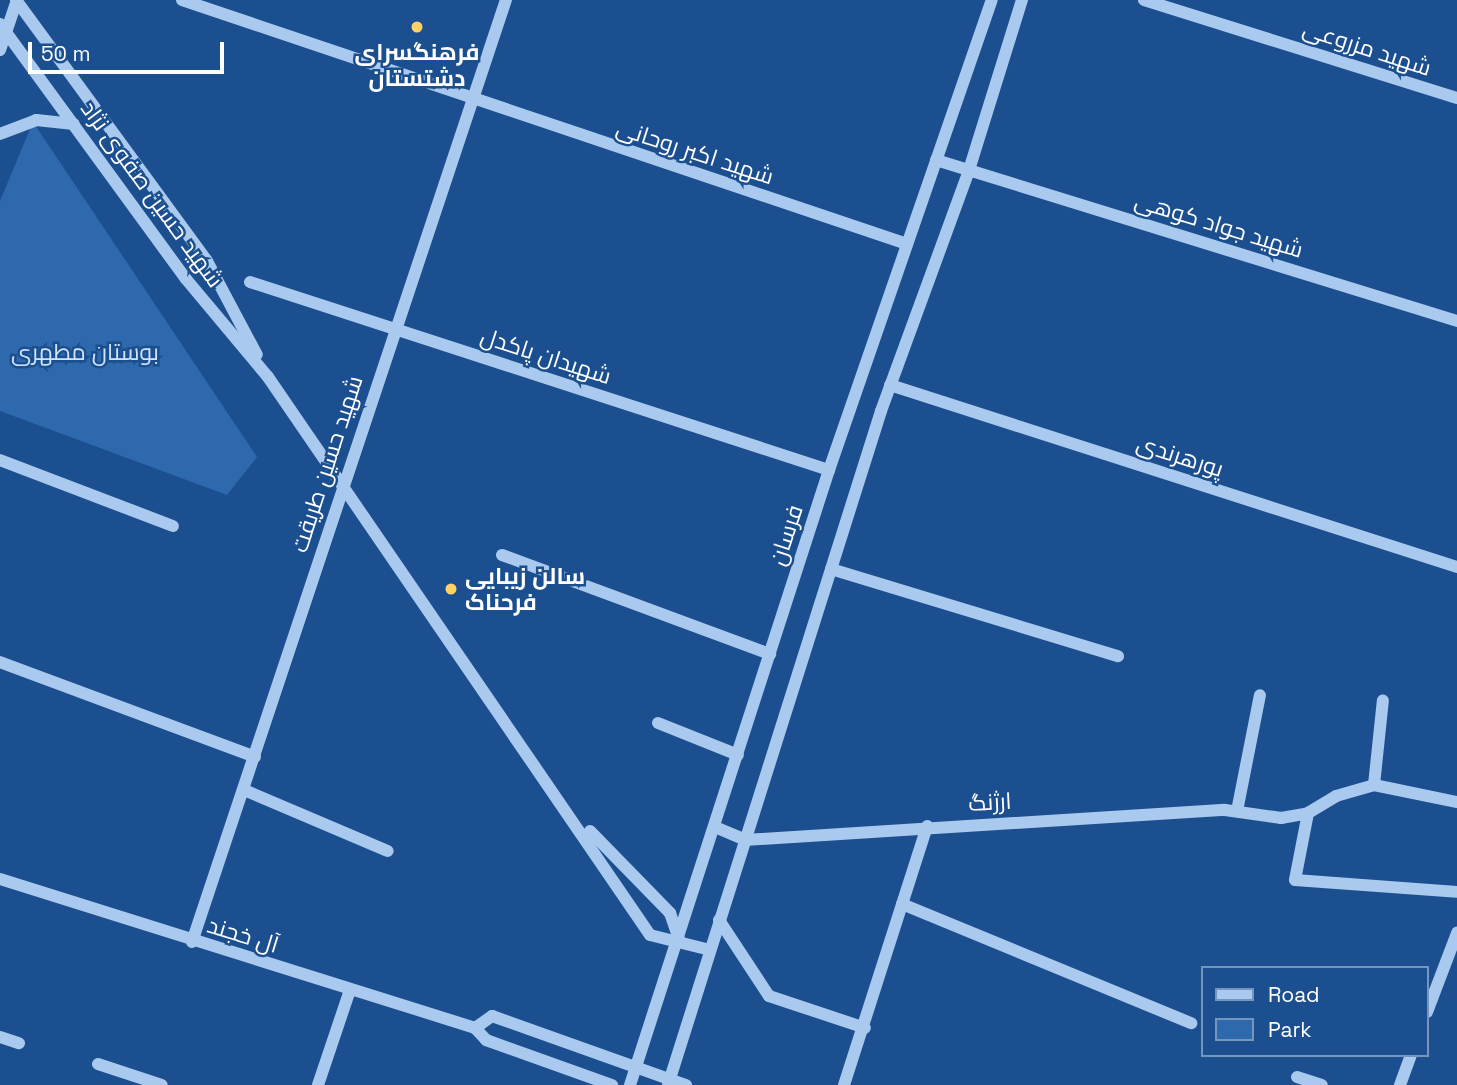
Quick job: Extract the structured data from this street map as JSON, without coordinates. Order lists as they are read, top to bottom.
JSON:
{
  "streets": {
    "street": [
      "شهید مزروعی",
      "شهید اکبر روحانی",
      "شهید حسین صفوی نژاد",
      "شهید جواد کوهی",
      "شهیدان پاکدل",
      "پورهرندی",
      "شهید حسین طریقت",
      "فرسان",
      "ارژنگ",
      "آل خجند"
    ]
  },
  "crossings": [
    ["شهید اکبر روحانی", "شهید حسین طریقت"],
    ["شهید اکبر روحانی", "فرسان"],
    ["شهید حسین صفوی نژاد", "شهید حسین طریقت"],
    ["شهید جواد کوهی", "فرسان"],
    ["شهیدان پاکدل", "شهید حسین طریقت"],
    ["شهیدان پاکدل", "فرسان"],
    ["شهید حسین طریقت", "آل خجند"]
  ],
  "parks": ["بوستان مطهری"],
  "places": ["فرهنگسرای دشتستان", "سالن زیبایی فرحناک"],
  "legend": ["Road", "Park"],
  "scale_bar": "50 m"
}
